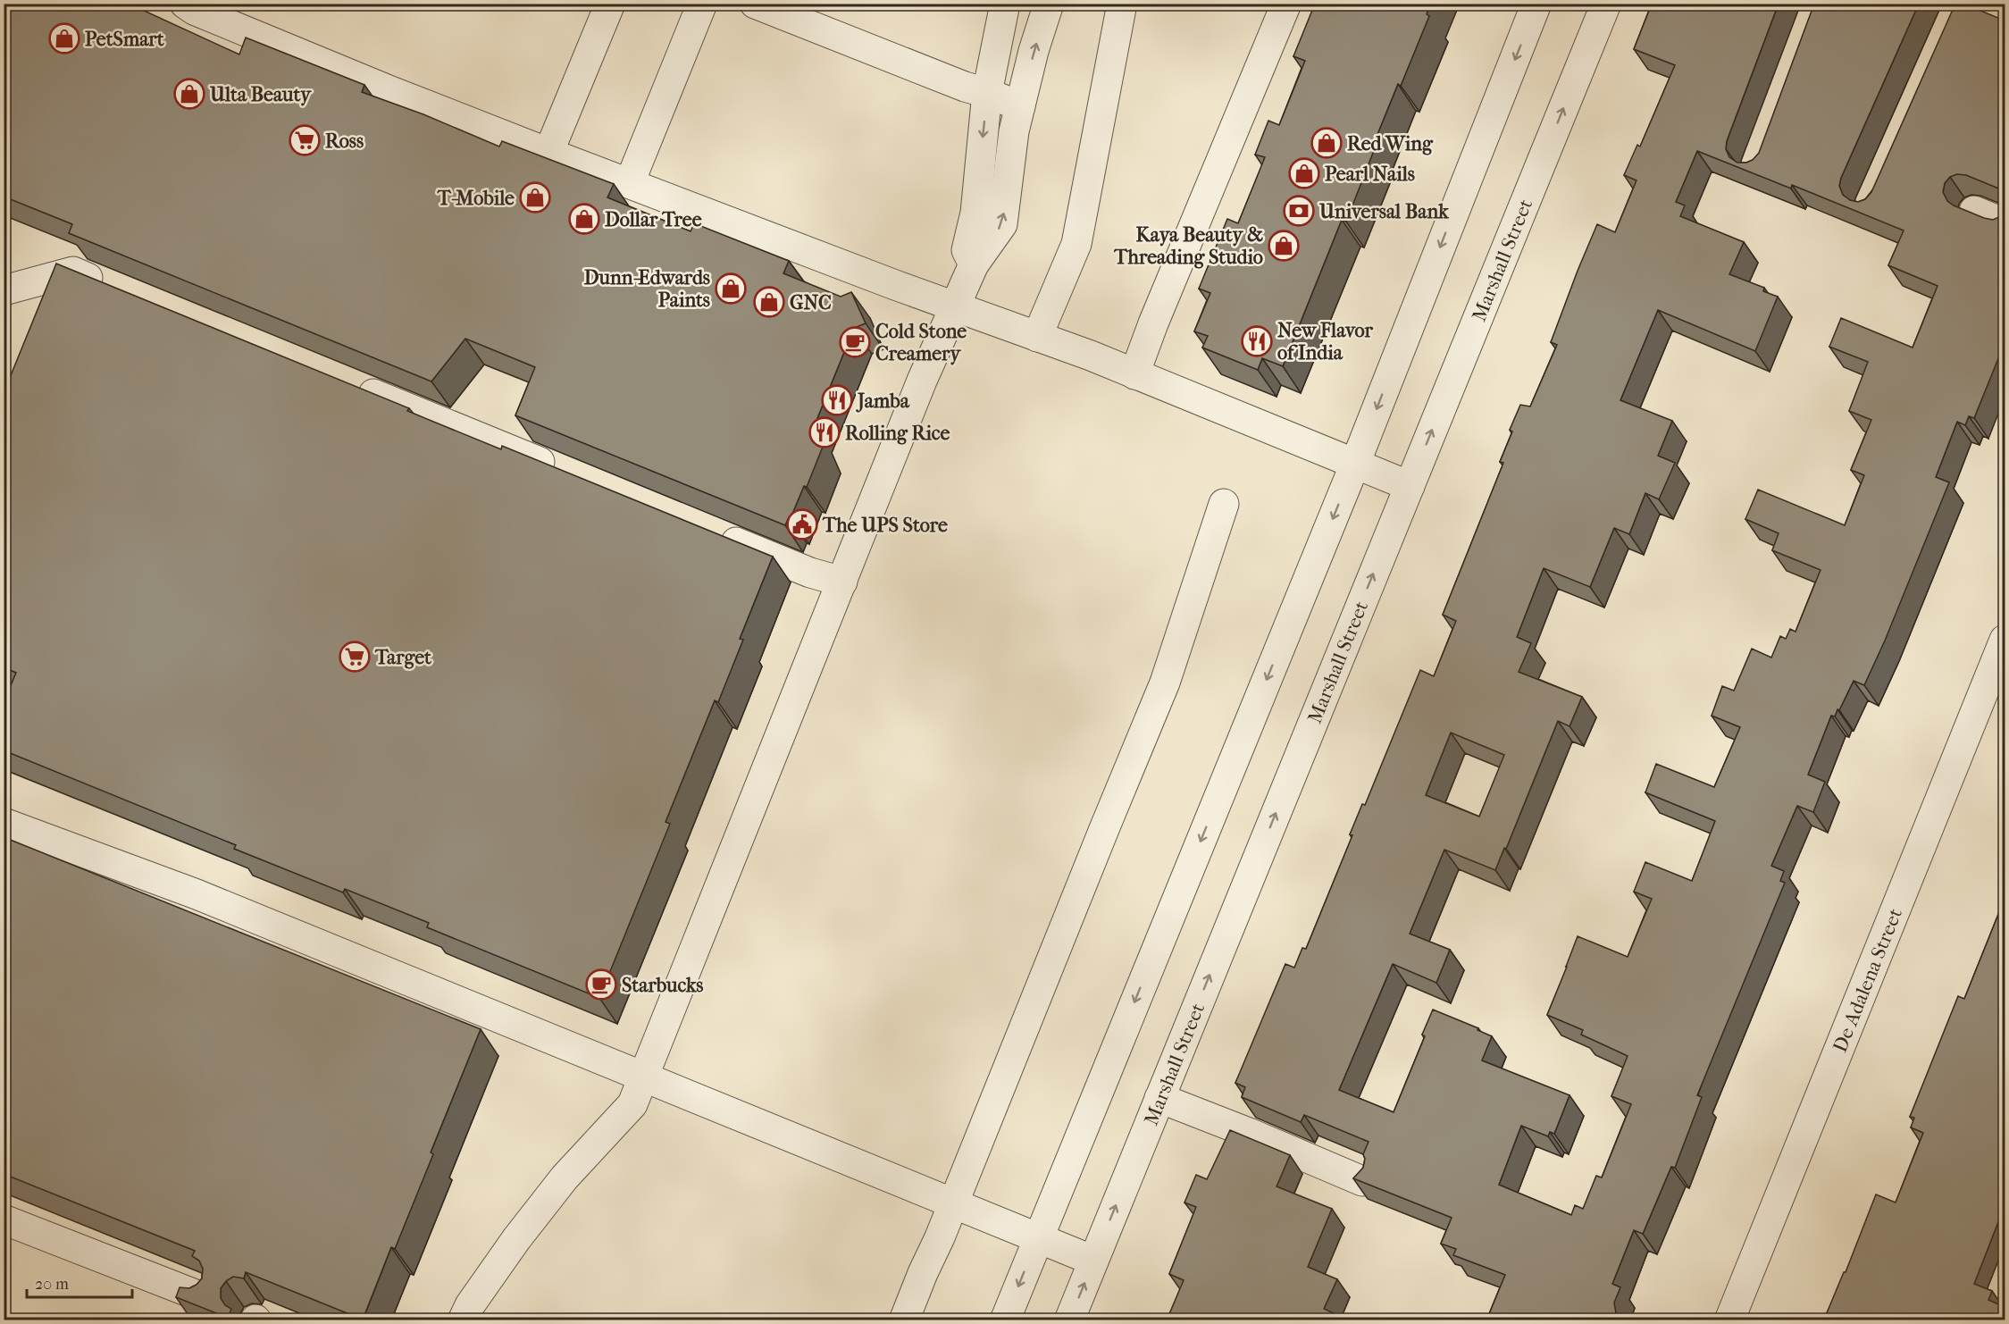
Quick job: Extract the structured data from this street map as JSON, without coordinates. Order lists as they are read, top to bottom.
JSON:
{
  "streets": {
    "street": ["Marshall Street", "De Adalena Street"]
  },
  "places": {
    "shop": [
      "PetSmart",
      "Ulta Beauty",
      "Red Wing",
      "Pearl Nails",
      "T-Mobile",
      "Dollar Tree",
      "Kaya Beauty & Threading Studio",
      "Dunn-Edwards Paints",
      "GNC"
    ],
    "supermarket": ["Ross", "Target"],
    "bank": ["Universal Bank"],
    "restaurant": ["New Flavor of India", "Jamba", "Rolling Rice"],
    "cafe": ["Cold Stone Creamery", "Starbucks"],
    "public building": ["The UPS Store"]
  },
  "scale_bar": "20 m"
}
